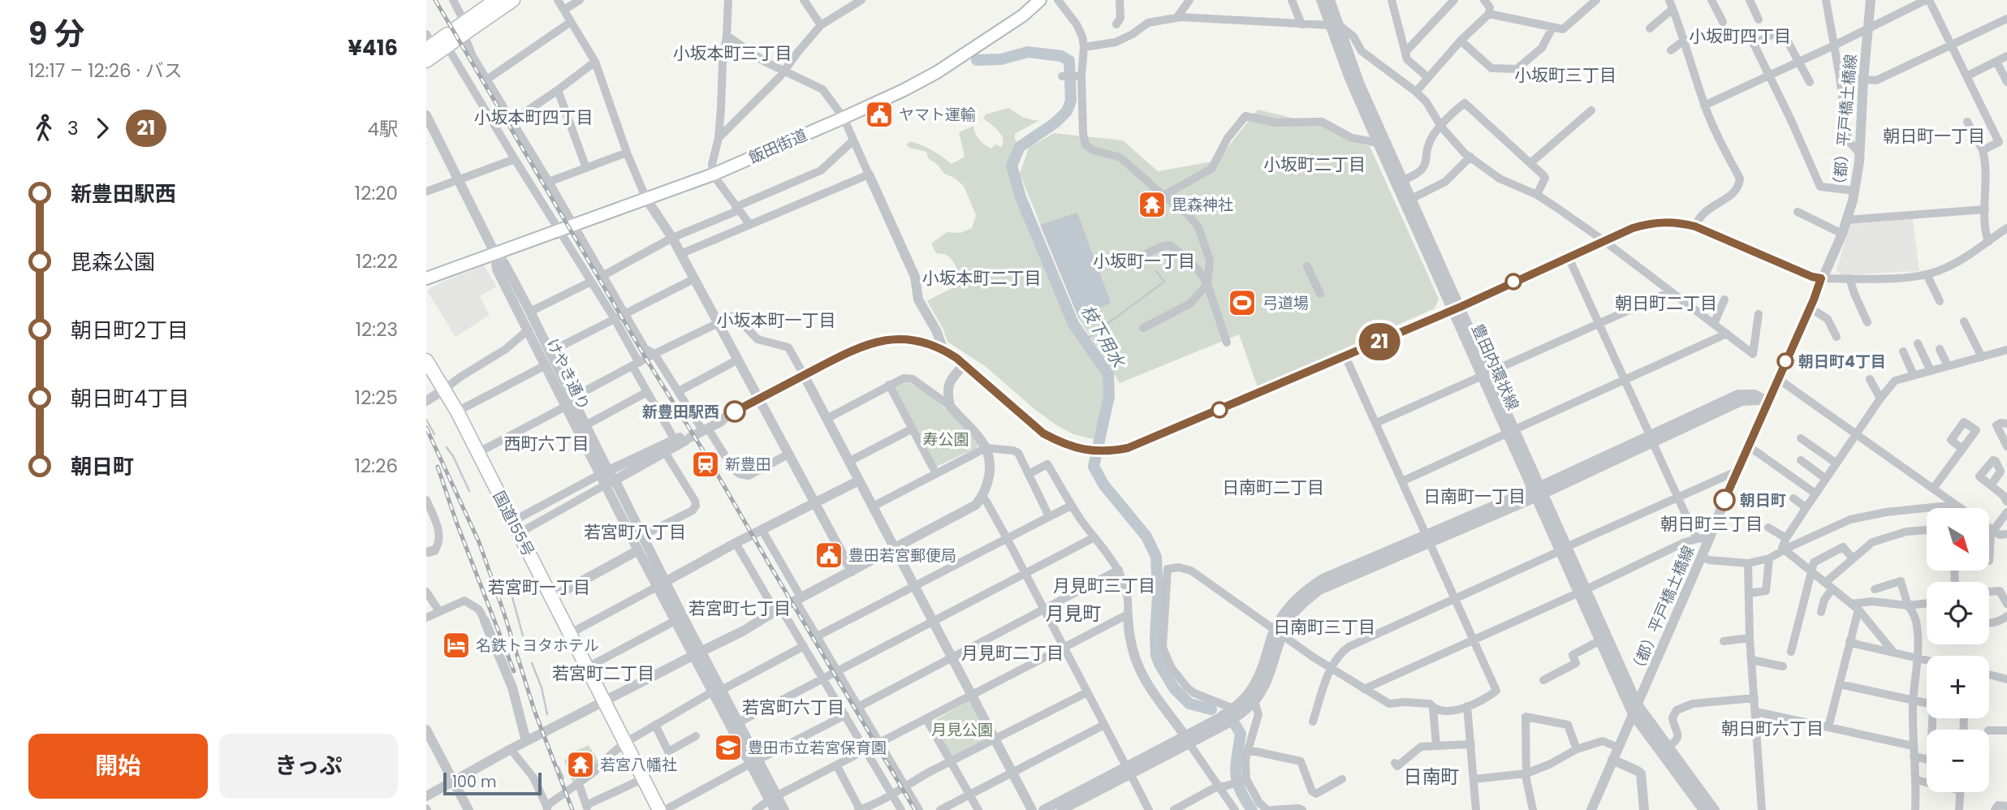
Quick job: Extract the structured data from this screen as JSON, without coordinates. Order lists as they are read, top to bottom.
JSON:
{
  "streets": {
    "highway": ["国道155号"],
    "main road": ["飯田街道"],
    "street": ["（都）平戸橋土橋線", "豊田内環状線", "けやき通り"]
  },
  "crossings": [
    ["（都）平戸橋土橋線", "豊田内環状線"],
    ["飯田街道", "けやき通り"]
  ],
  "districts": [
    "小坂町四丁目",
    "小坂本町三丁目",
    "小坂町三丁目",
    "小坂本町四丁目",
    "朝日町一丁目",
    "小坂町二丁目",
    "小坂町一丁目",
    "小坂本町二丁目",
    "朝日町二丁目",
    "小坂本町一丁目",
    "西町六丁目",
    "日南町二丁目",
    "日南町一丁目",
    "朝日町三丁目",
    "若宮町八丁目",
    "月見町三丁目",
    "若宮町一丁目",
    "若宮町七丁目",
    "月見町",
    "日南町三丁目",
    "月見町二丁目",
    "若宮町二丁目",
    "若宮町六丁目",
    "朝日町六丁目",
    "日南町"
  ],
  "water": ["枝下用水"],
  "parks": ["寿公園", "月見公園"],
  "places": {
    "public building": ["ヤマト運輸", "豊田若宮郵便局"],
    "temple": ["毘森神社", "若宮八幡社"],
    "sports": ["弓道場"],
    "other": ["朝日町4丁目", "新豊田駅西", "朝日町"],
    "station": ["新豊田"],
    "hotel": ["名鉄トヨタホテル"],
    "school or university": ["豊田市立若宮保育園"]
  },
  "lines": ["bus line 21"],
  "scale_bar": "100 m",
  "north": "bottom right",
  "page": {
    "heading": ["9 分", "12:17 – 12:26 · バス", "¥416"],
    "on_map": "21",
    "legs": ["3", "21", "4駅"],
    "list": [
      {
        "name": "新豊田駅西",
        "value": "12:20"
      },
      {
        "name": "毘森公園",
        "value": "12:22"
      },
      {
        "name": "朝日町2丁目",
        "value": "12:23"
      },
      {
        "name": "朝日町4丁目",
        "value": "12:25"
      },
      {
        "name": "朝日町",
        "value": "12:26"
      }
    ],
    "map_buttons": ["+", "−"],
    "buttons": ["開始", "きっぷ"],
    "scale": "100 m"
  }
}
